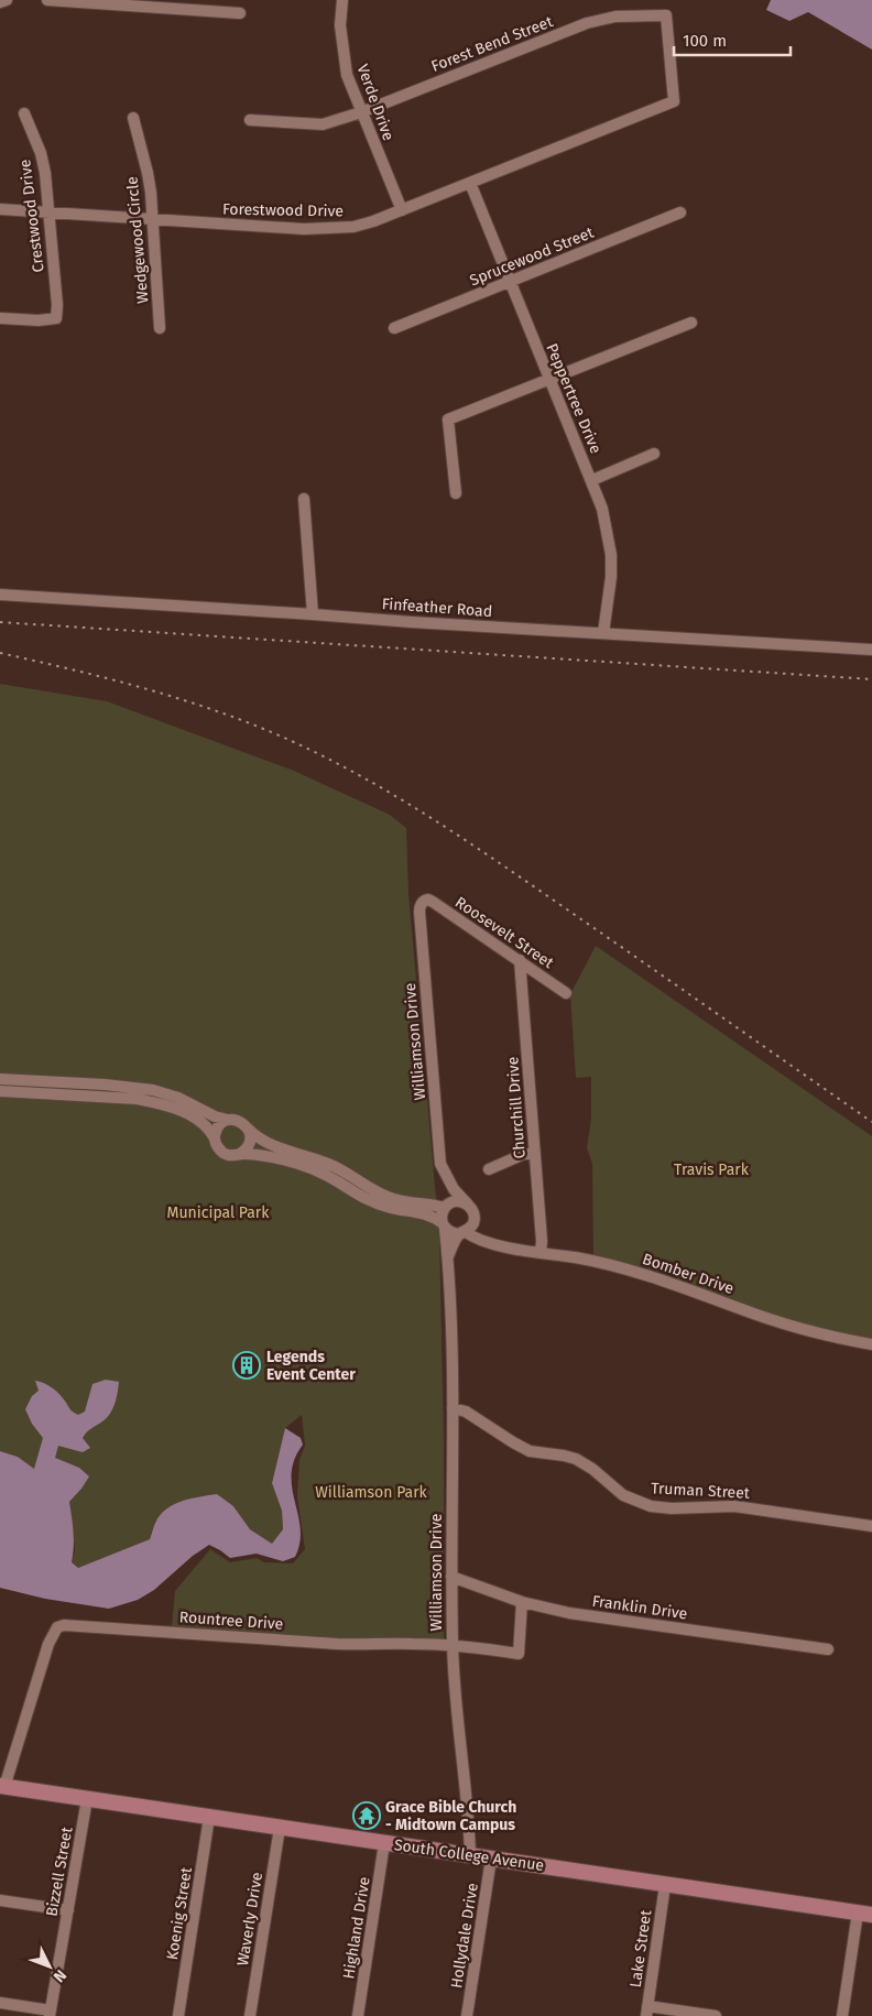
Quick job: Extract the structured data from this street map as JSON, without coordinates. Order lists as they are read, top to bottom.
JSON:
{
  "streets": {
    "main road": ["South College Avenue"],
    "street": [
      "Forest Bend Street",
      "Verde Drive",
      "Forestwood Drive",
      "Crestwood Drive",
      "Wedgewood Circle",
      "Sprucewood Street",
      "Peppertree Drive",
      "Finfeather Road",
      "Roosevelt Street",
      "Williamson Drive",
      "Churchill Drive",
      "Bomber Drive",
      "Truman Street",
      "Franklin Drive",
      "Rountree Drive",
      "Bizzell Street",
      "Koenig Street",
      "Waverly Drive",
      "Highland Drive",
      "Hollydale Drive",
      "Lake Street"
    ]
  },
  "crossings": [
    ["Forest Bend Street", "Verde Drive"],
    ["Forest Bend Street", "Forestwood Drive"],
    ["Verde Drive", "Forestwood Drive"],
    ["Forestwood Drive", "Crestwood Drive"],
    ["Forestwood Drive", "Wedgewood Circle"],
    ["Forestwood Drive", "Peppertree Drive"],
    ["Sprucewood Street", "Peppertree Drive"],
    ["Peppertree Drive", "Finfeather Road"],
    ["Roosevelt Street", "Williamson Drive"],
    ["Roosevelt Street", "Churchill Drive"],
    ["Williamson Drive", "Bomber Drive"],
    ["Williamson Drive", "Truman Street"],
    ["Williamson Drive", "Franklin Drive"],
    ["Williamson Drive", "Rountree Drive"],
    ["Williamson Drive", "South College Avenue"],
    ["Churchill Drive", "Bomber Drive"],
    ["Franklin Drive", "Rountree Drive"],
    ["Rountree Drive", "South College Avenue"],
    ["South College Avenue", "Bizzell Street"],
    ["South College Avenue", "Koenig Street"],
    ["South College Avenue", "Waverly Drive"],
    ["South College Avenue", "Highland Drive"],
    ["South College Avenue", "Hollydale Drive"],
    ["South College Avenue", "Lake Street"]
  ],
  "parks": ["Travis Park", "Municipal Park", "Williamson Park"],
  "places": {
    "building": ["Legends Event Center"],
    "temple": ["Grace Bible Church - Midtown Campus"]
  },
  "scale_bar": "100 m",
  "north": "bottom right"
}
